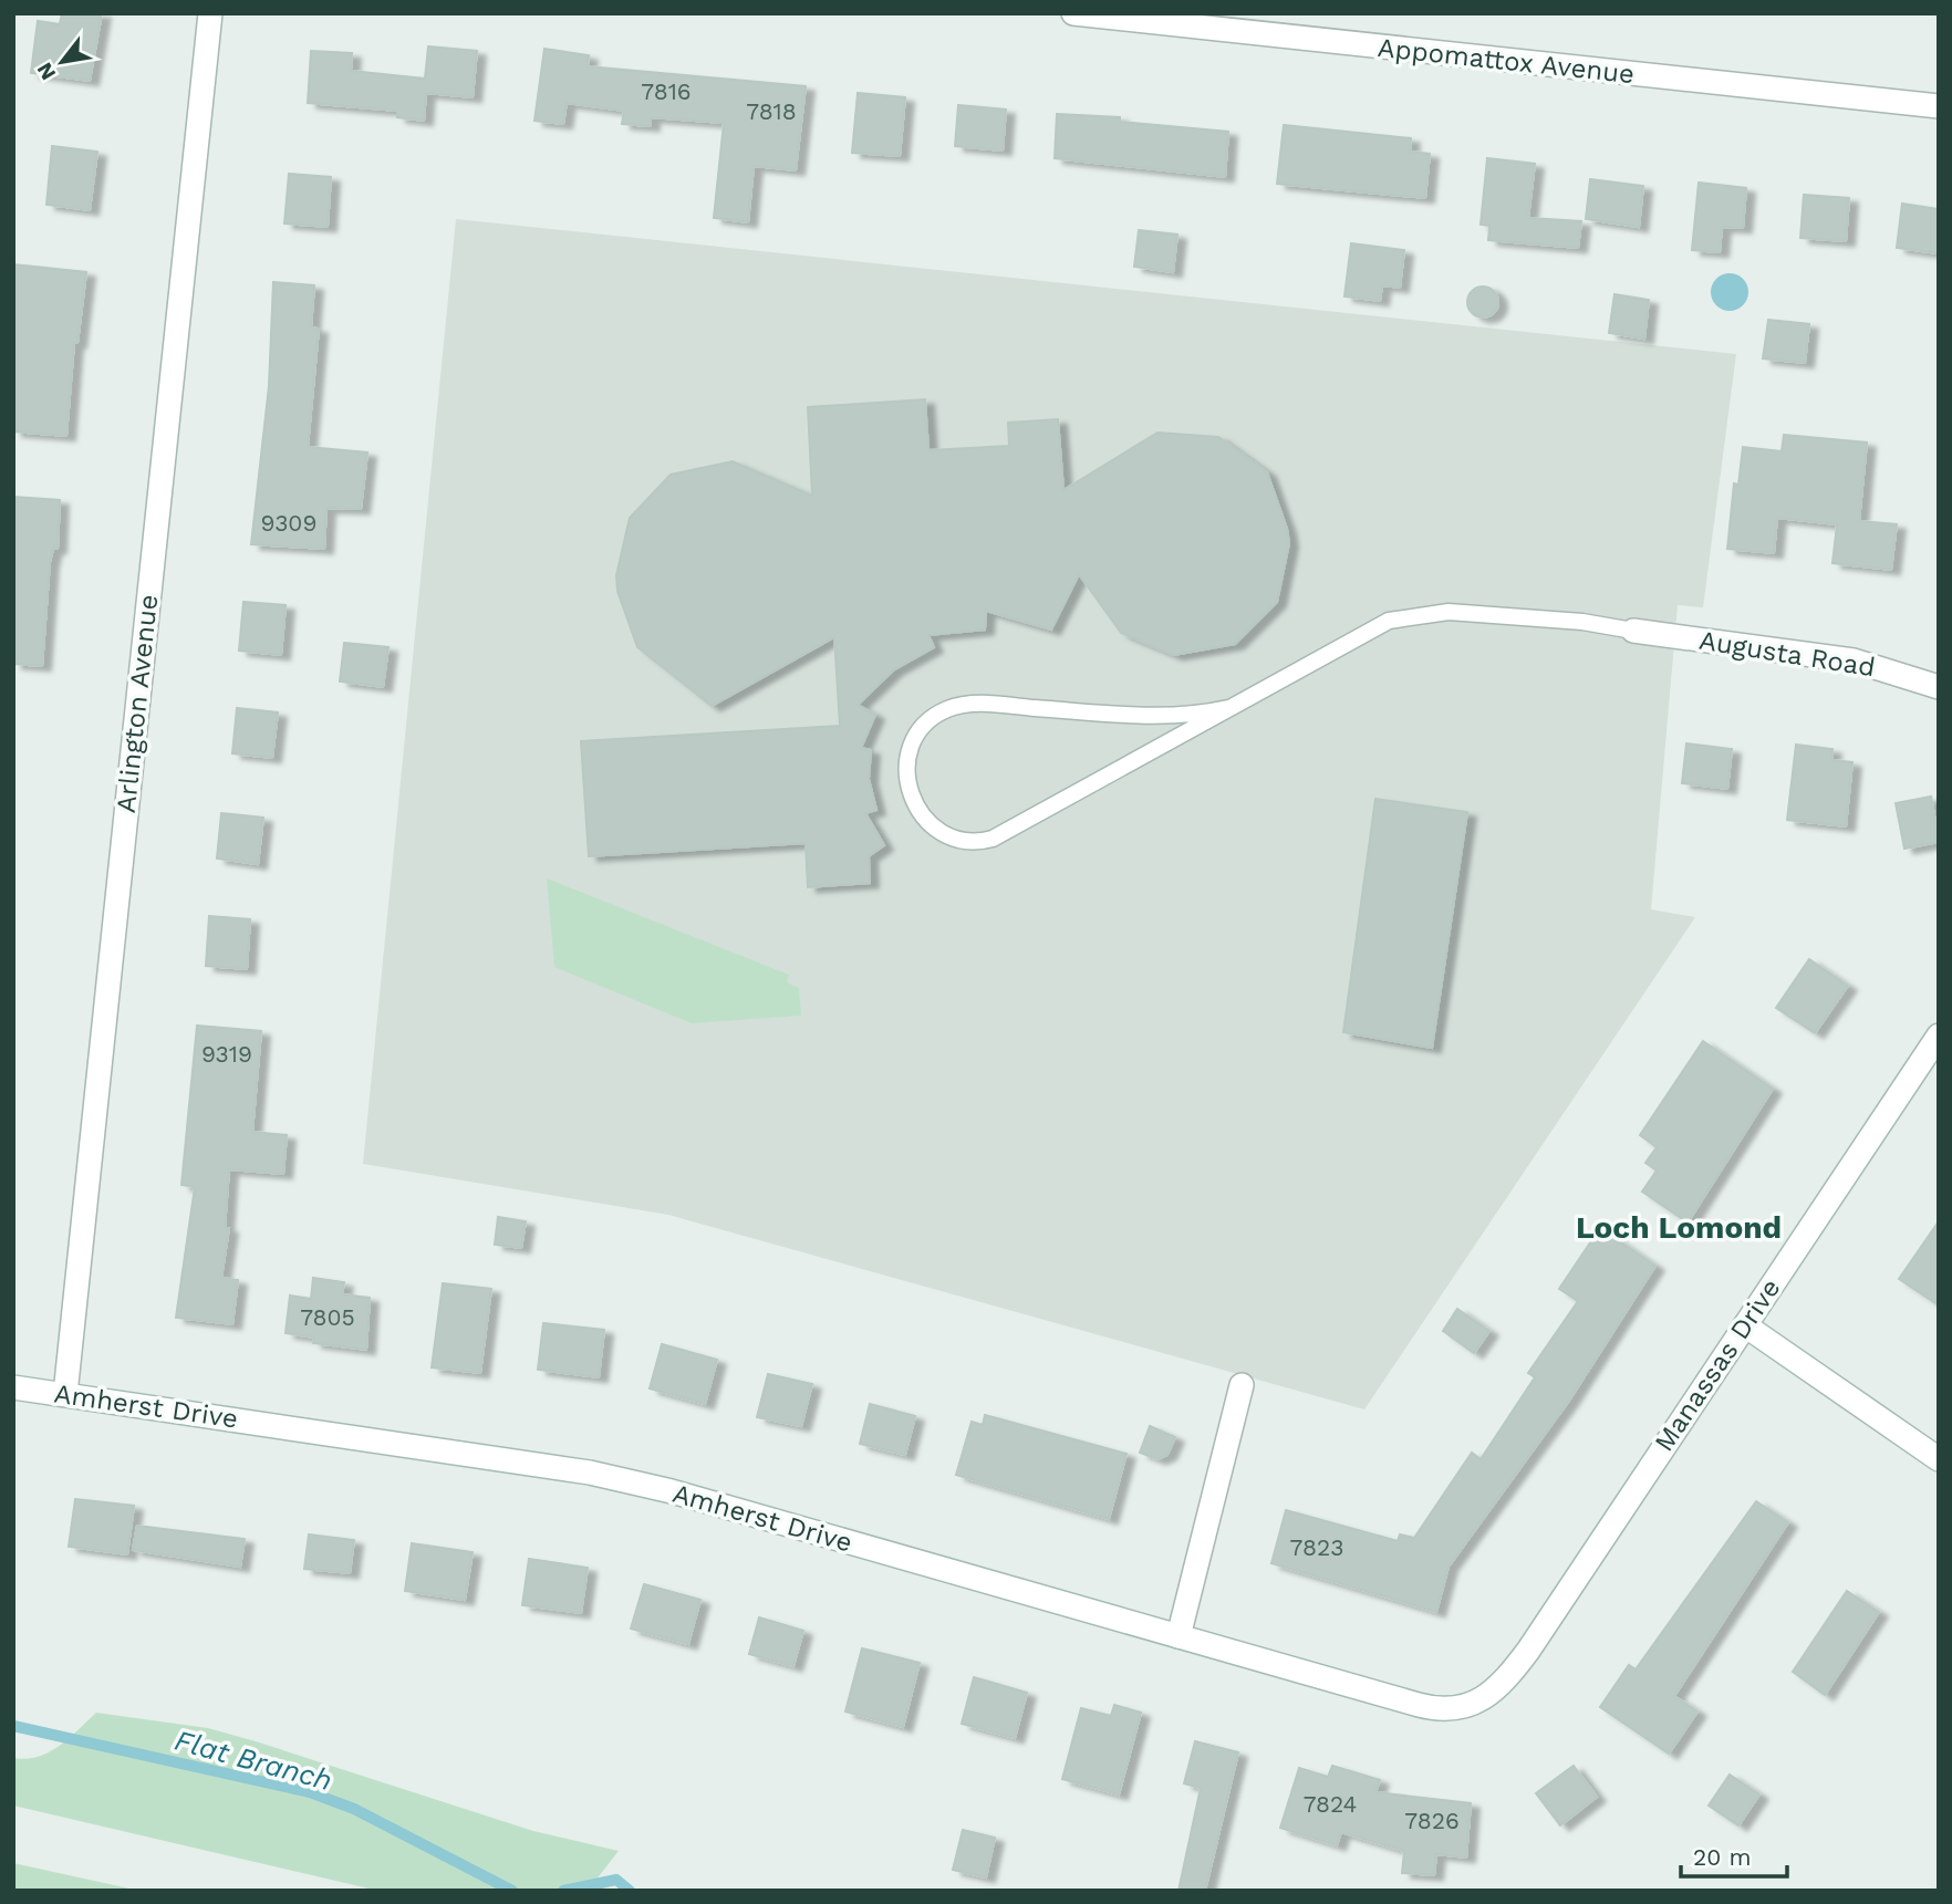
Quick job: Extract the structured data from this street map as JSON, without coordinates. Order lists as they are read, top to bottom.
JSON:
{
  "streets": {
    "street": [
      "Appomattox Avenue",
      "Augusta Road",
      "Arlington Avenue",
      "Manassas Drive",
      "Amherst Drive"
    ]
  },
  "crossings": [
    ["Arlington Avenue", "Amherst Drive"],
    ["Manassas Drive", "Amherst Drive"]
  ],
  "districts": ["Loch Lomond"],
  "water": ["Flat Branch"],
  "house_numbers": [
    "7816",
    "7818",
    "9309",
    "9319",
    "7805",
    "7823",
    "7824",
    "7826"
  ],
  "scale_bar": "20 m",
  "north": "bottom left"
}
